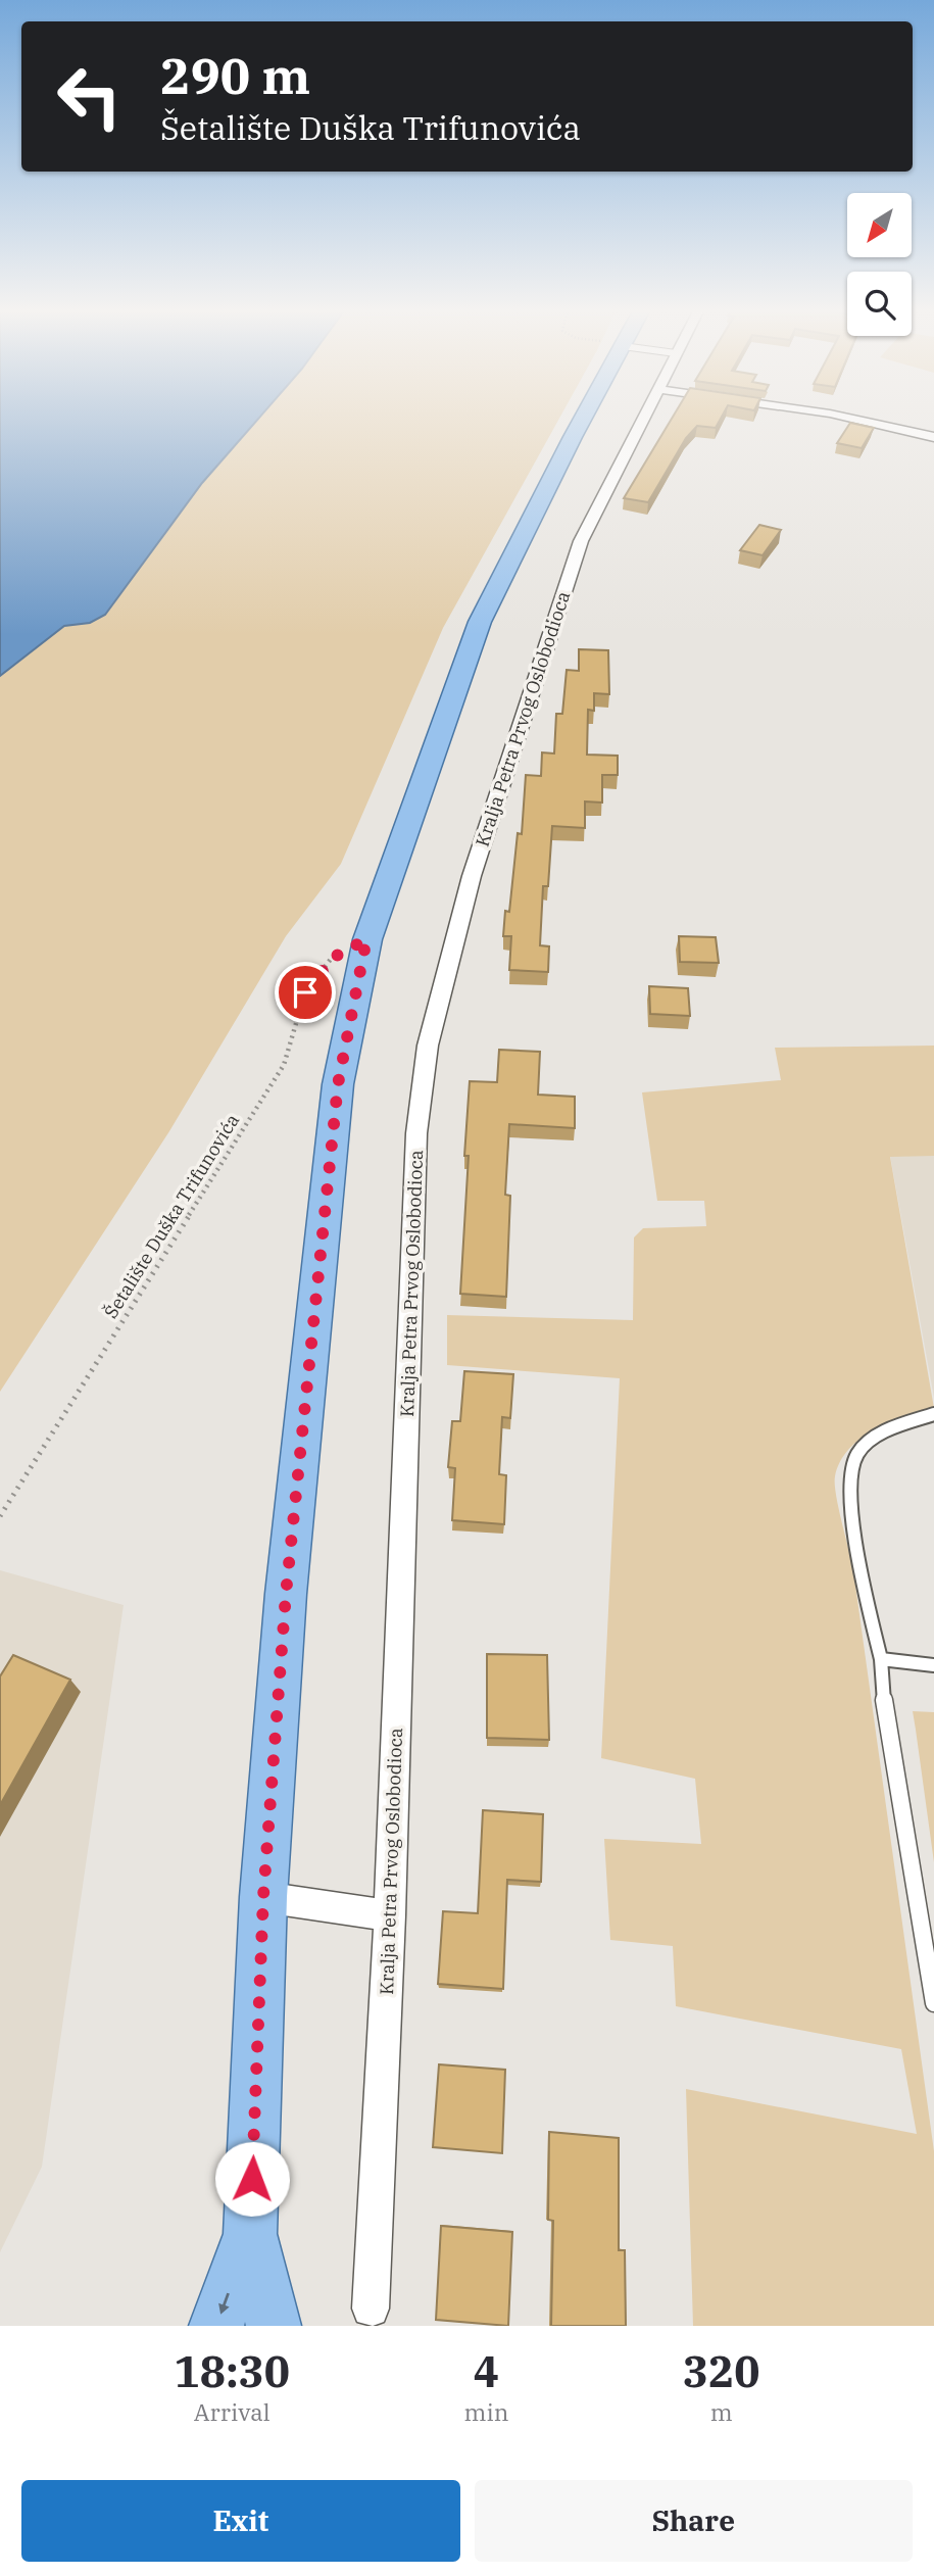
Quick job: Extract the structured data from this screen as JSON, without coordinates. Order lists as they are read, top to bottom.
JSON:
{
  "streets": {
    "street": ["Kralja Petra Prvog Oslobodioca"],
    "path": ["Šetalište Duška Trifunovića"]
  },
  "north": "bottom left",
  "page": {
    "turn": ["290 m", "Šetalište Duška Trifunovića"],
    "eta": [
      "18:30",
      "Arrival",
      "4",
      "min",
      "320",
      "m"
    ],
    "buttons": ["Exit", "Share"]
  }
}
